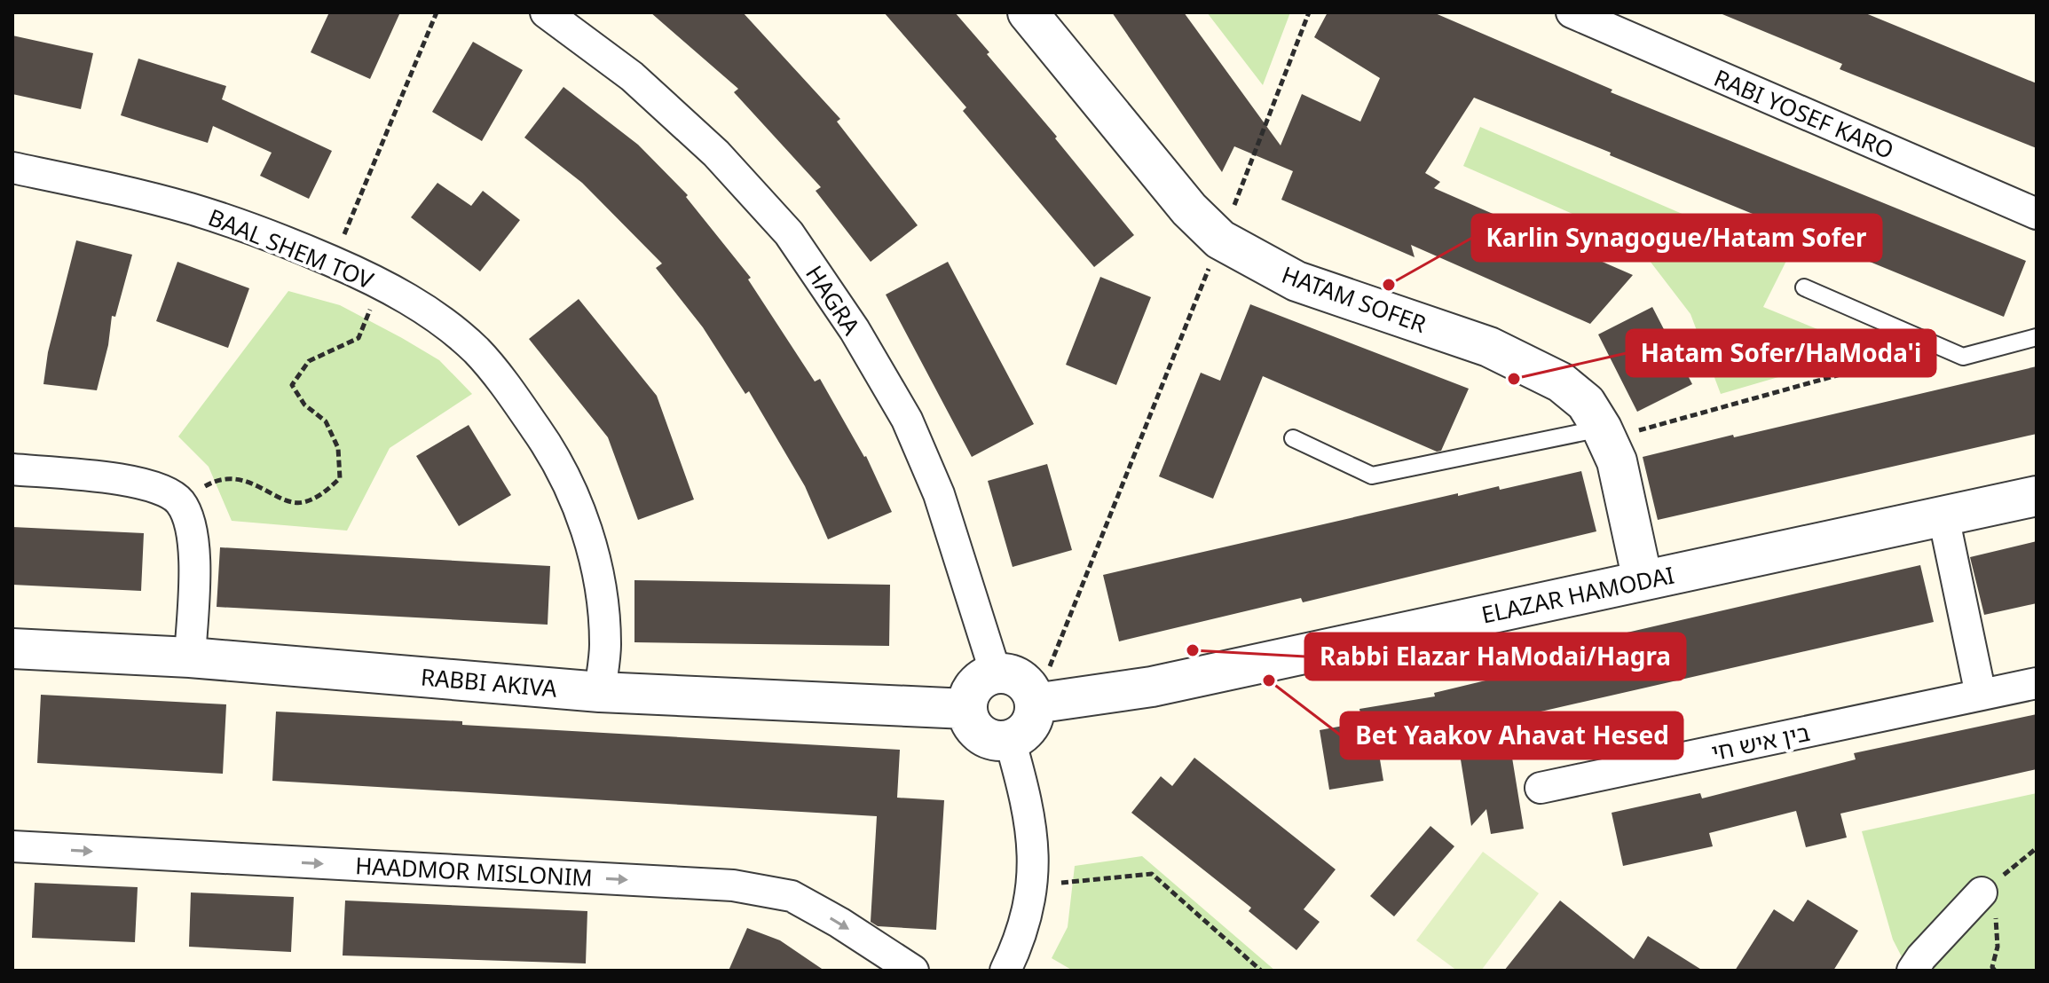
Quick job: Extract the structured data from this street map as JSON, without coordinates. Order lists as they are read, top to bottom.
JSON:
{
  "streets": {
    "street": [
      "RABI YOSEF KARO",
      "BAAL SHEM TOV",
      "HATAM SOFER",
      "HAGRA",
      "ELAZAR HAMODAI",
      "RABBI AKIVA",
      "בין איש חי",
      "HAADMOR MISLONIM"
    ]
  },
  "crossings": [
    ["BAAL SHEM TOV", "RABBI AKIVA"],
    ["HATAM SOFER", "ELAZAR HAMODAI"],
    ["HAGRA", "ELAZAR HAMODAI"],
    ["HAGRA", "RABBI AKIVA"],
    ["ELAZAR HAMODAI", "RABBI AKIVA"]
  ],
  "one_way": ["HAADMOR MISLONIM"],
  "places": [
    "Karlin Synagogue/Hatam Sofer",
    "Hatam Sofer/HaModa'i",
    "Rabbi Elazar HaModai/Hagra",
    "Bet Yaakov Ahavat Hesed"
  ]
}
